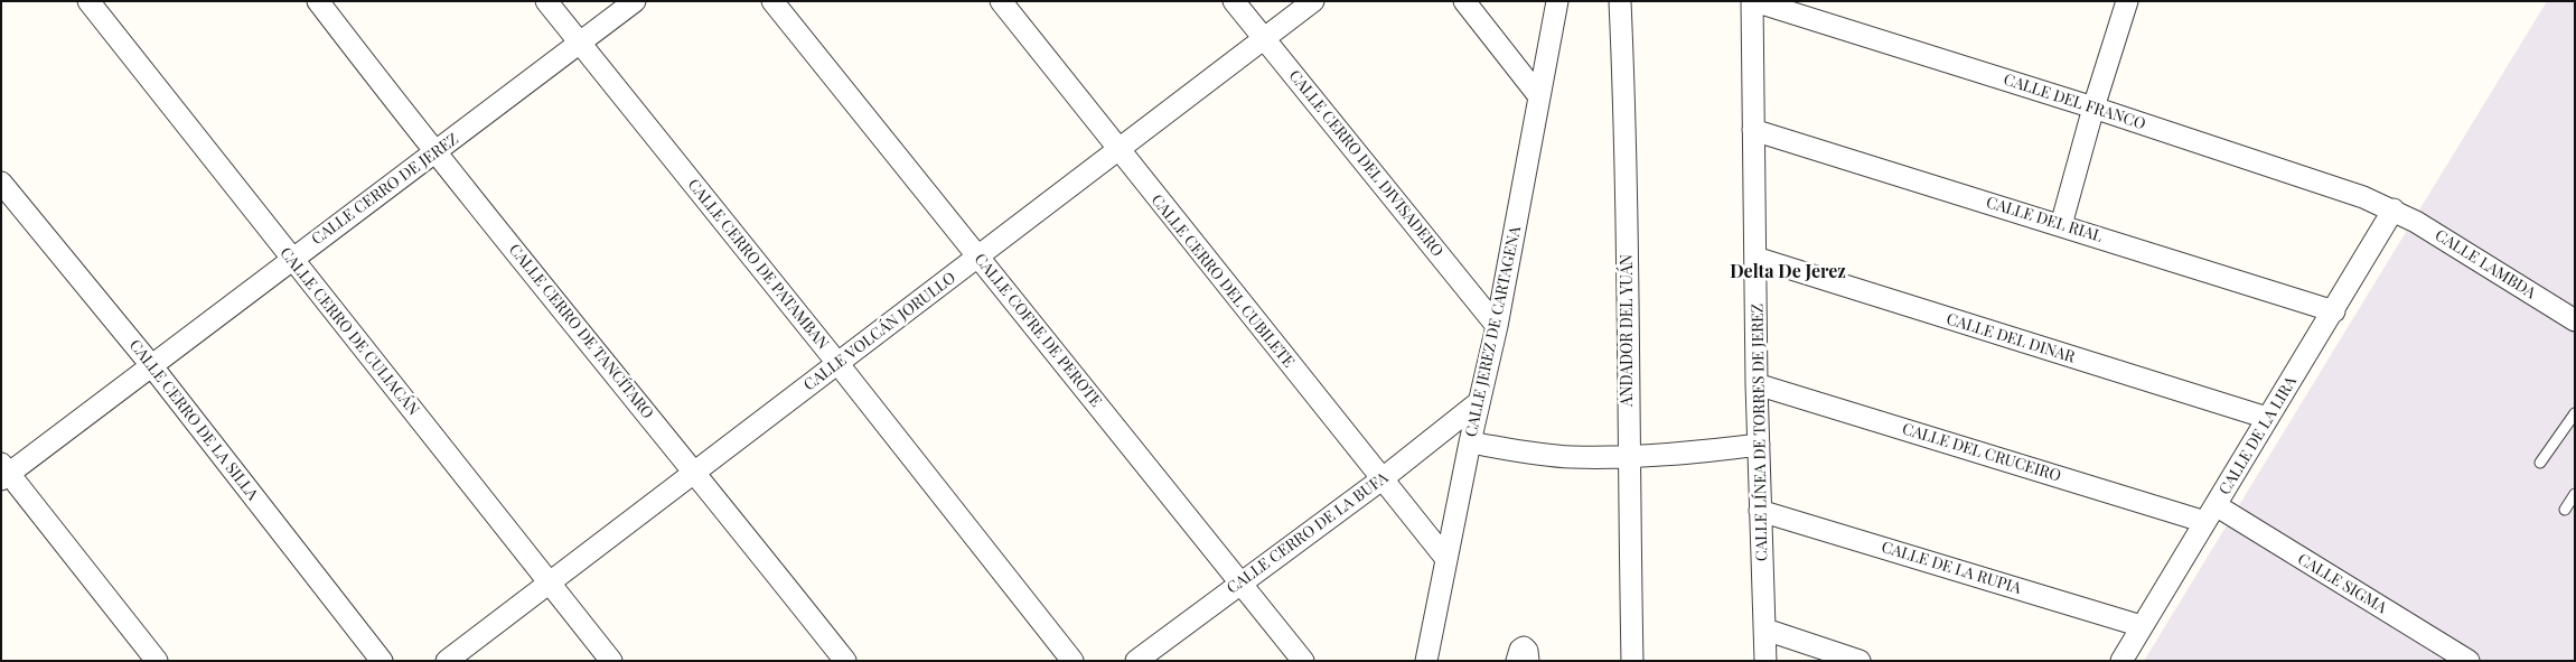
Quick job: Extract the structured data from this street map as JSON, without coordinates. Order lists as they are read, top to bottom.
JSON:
{
  "streets": {
    "street": [
      "CALLE DEL FRANCO",
      "CALLE CERRO DEL DIVISADERO",
      "CALLE CERRO DE JEREZ",
      "CALLE DEL RIAL",
      "CALLE CERRO DE PATAMBAN",
      "CALLE LAMBDA",
      "CALLE CERRO DEL CUBILETE",
      "CALLE COFRE DE PEROTE",
      "ANDADOR DEL YUÁN",
      "CALLE CERRO DE CULIACÁN",
      "CALLE CERRO DE TANCÍTARO",
      "CALLE VOLCÁN JORULLO",
      "CALLE JEREZ DE CARTAGENA",
      "CALLE DEL DINAR",
      "CALLE CERRO DE LA SILLA",
      "CALLE LÍNEA DE TORRES DE JEREZ",
      "CALLE DE LA LIRA",
      "CALLE DEL CRUCEIRO",
      "CALLE CERRO DE LA BUFA",
      "CALLE DE LA RUPIA",
      "CALLE SIGMA"
    ]
  },
  "crossings": [
    ["CALLE DEL FRANCO", "CALLE LAMBDA"],
    ["CALLE DEL FRANCO", "CALLE LÍNEA DE TORRES DE JEREZ"],
    ["CALLE DEL FRANCO", "CALLE DE LA LIRA"],
    ["CALLE CERRO DEL DIVISADERO", "CALLE VOLCÁN JORULLO"],
    ["CALLE CERRO DEL DIVISADERO", "CALLE JEREZ DE CARTAGENA"],
    ["CALLE CERRO DE JEREZ", "CALLE CERRO DE PATAMBAN"],
    ["CALLE CERRO DE JEREZ", "CALLE CERRO DE CULIACÁN"],
    ["CALLE CERRO DE JEREZ", "CALLE CERRO DE TANCÍTARO"],
    ["CALLE CERRO DE JEREZ", "CALLE CERRO DE LA SILLA"],
    ["CALLE DEL RIAL", "CALLE LÍNEA DE TORRES DE JEREZ"],
    ["CALLE DEL RIAL", "CALLE DE LA LIRA"],
    ["CALLE CERRO DE PATAMBAN", "CALLE VOLCÁN JORULLO"],
    ["CALLE LAMBDA", "CALLE DE LA LIRA"],
    ["CALLE CERRO DEL CUBILETE", "CALLE VOLCÁN JORULLO"],
    ["CALLE CERRO DEL CUBILETE", "CALLE JEREZ DE CARTAGENA"],
    ["CALLE CERRO DEL CUBILETE", "CALLE CERRO DE LA BUFA"],
    ["CALLE COFRE DE PEROTE", "CALLE VOLCÁN JORULLO"],
    ["CALLE COFRE DE PEROTE", "CALLE CERRO DE LA BUFA"],
    ["CALLE CERRO DE CULIACÁN", "CALLE VOLCÁN JORULLO"],
    ["CALLE CERRO DE TANCÍTARO", "CALLE VOLCÁN JORULLO"],
    ["CALLE JEREZ DE CARTAGENA", "CALLE CERRO DE LA BUFA"],
    ["CALLE DEL DINAR", "CALLE LÍNEA DE TORRES DE JEREZ"],
    ["CALLE DEL DINAR", "CALLE DE LA LIRA"],
    ["CALLE LÍNEA DE TORRES DE JEREZ", "CALLE DEL CRUCEIRO"],
    ["CALLE LÍNEA DE TORRES DE JEREZ", "CALLE DE LA RUPIA"],
    ["CALLE DE LA LIRA", "CALLE DEL CRUCEIRO"],
    ["CALLE DE LA LIRA", "CALLE DE LA RUPIA"],
    ["CALLE DE LA LIRA", "CALLE SIGMA"],
    ["CALLE DEL CRUCEIRO", "CALLE SIGMA"]
  ],
  "districts": ["Delta De Jerez"]
}
